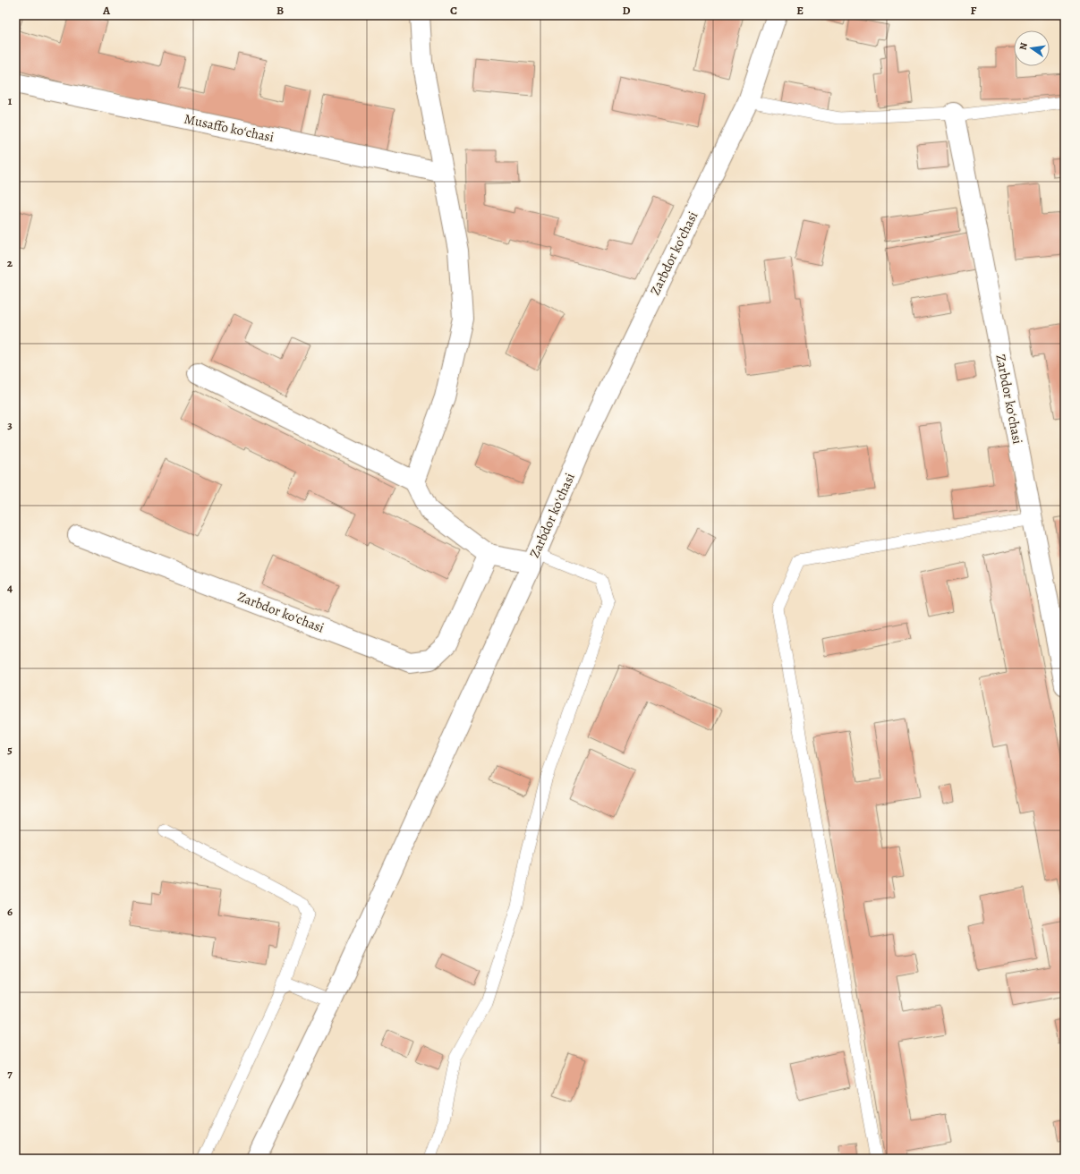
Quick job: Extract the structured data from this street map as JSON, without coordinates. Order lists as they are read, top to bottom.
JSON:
{
  "streets": {
    "street": ["Musaffo koʻchasi", "Zarbdor koʻchasi"]
  },
  "north": "left",
  "grid": {
    "columns": [
      "A",
      "B",
      "C",
      "D",
      "E",
      "F"
    ],
    "rows": [
      "1",
      "2",
      "3",
      "4",
      "5",
      "6",
      "7"
    ]
  }
}
